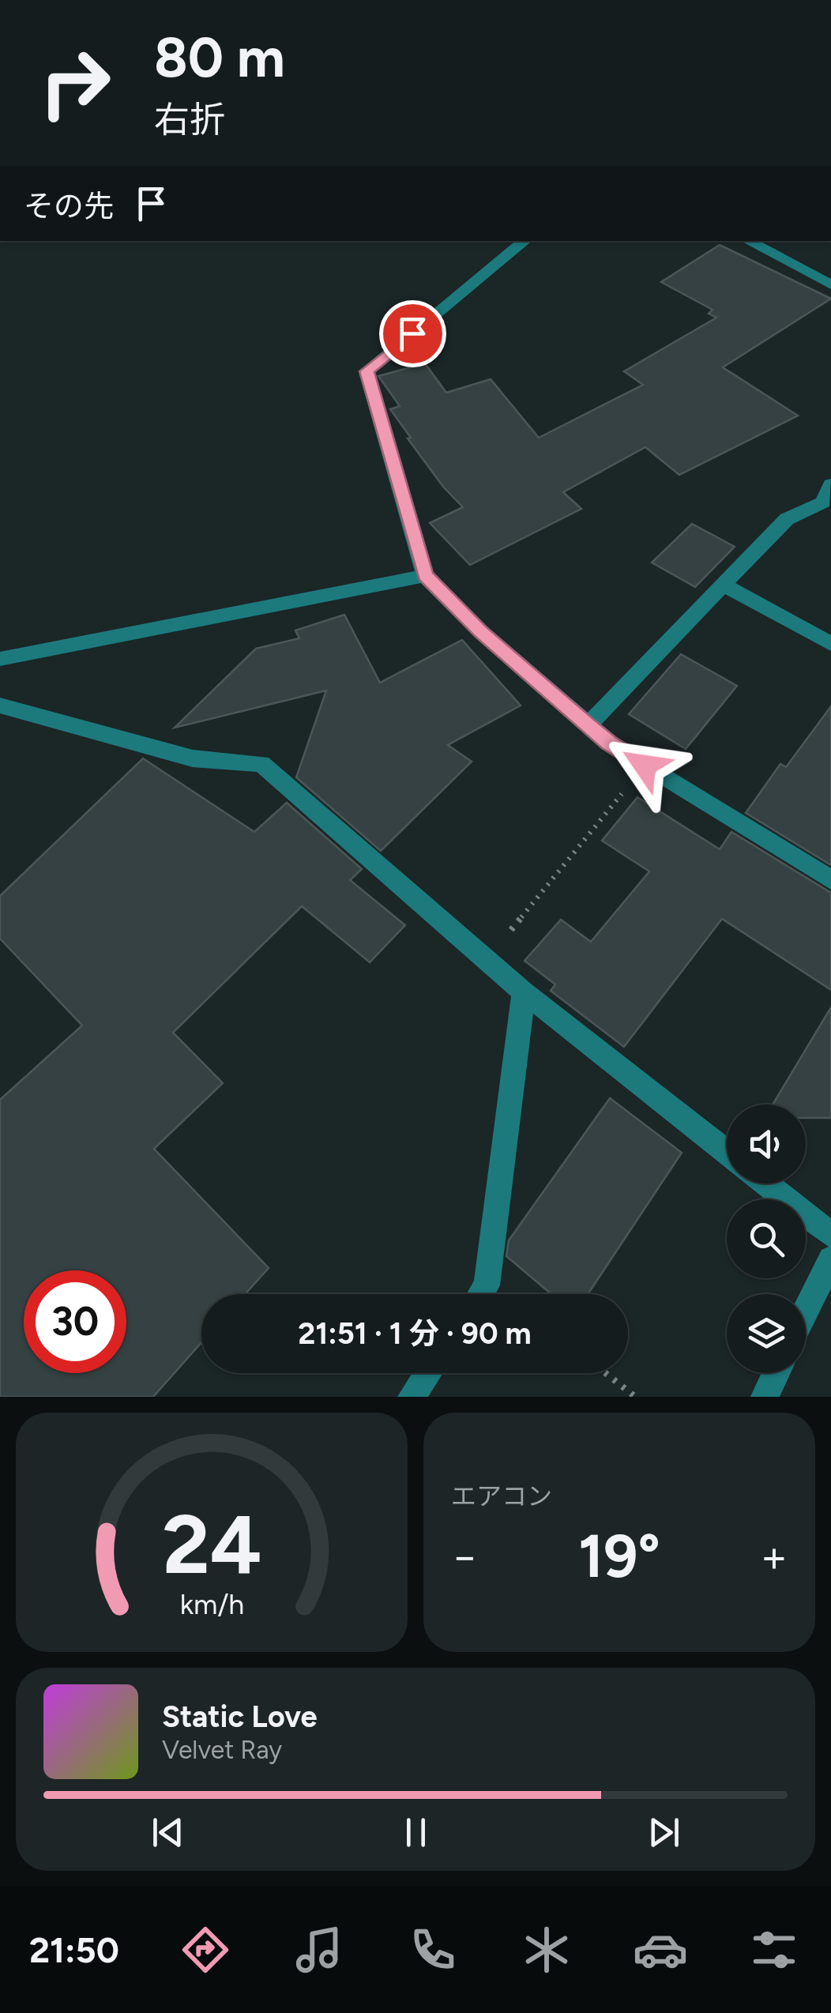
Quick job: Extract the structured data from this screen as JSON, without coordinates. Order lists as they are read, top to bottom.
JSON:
{
  "page": {
    "turn": ["80 m", "右折"],
    "then": "その先",
    "limit": "30",
    "trip": "21:51 · 1 分 · 90 m",
    "tile": "エアコン",
    "heat": ["−", "19°", "+"],
    "song": ["Static Love", "Velvet Ray"],
    "tabs": "21:50",
    "gauge": ["24", "km/h"]
  }
}
